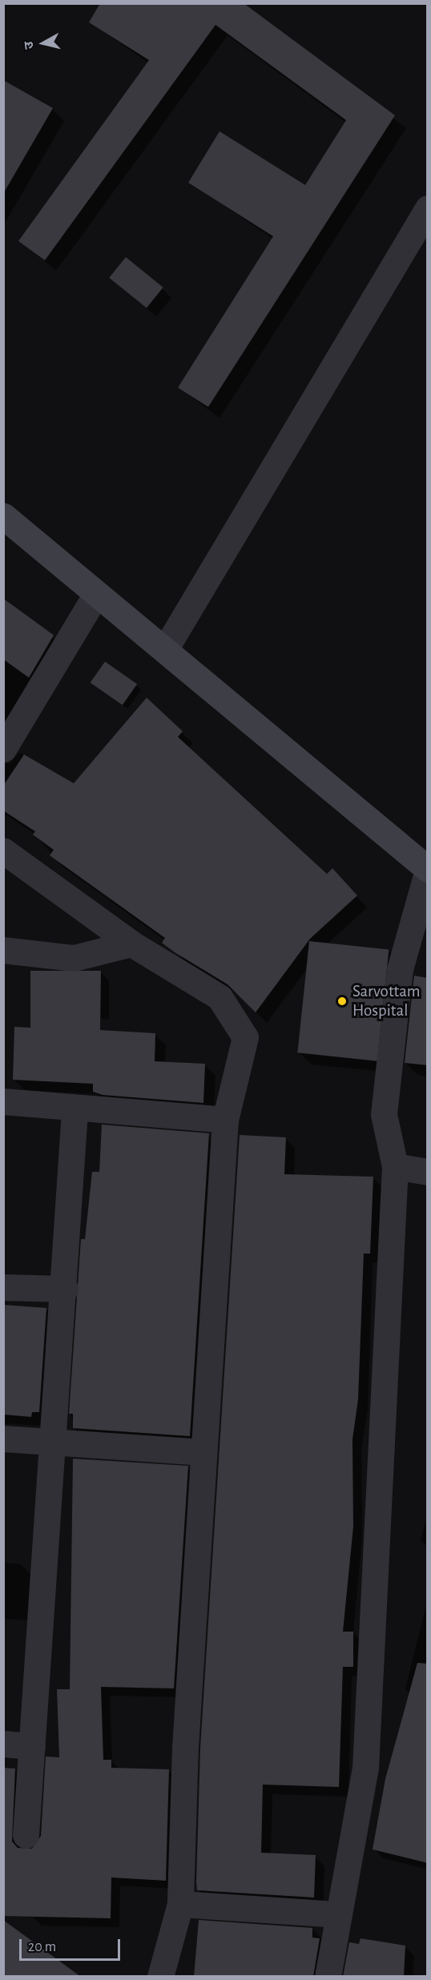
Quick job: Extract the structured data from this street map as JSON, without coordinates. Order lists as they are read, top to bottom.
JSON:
{
  "places": ["Sarvottam Hospital"],
  "scale_bar": "20 m",
  "north": "left"
}
